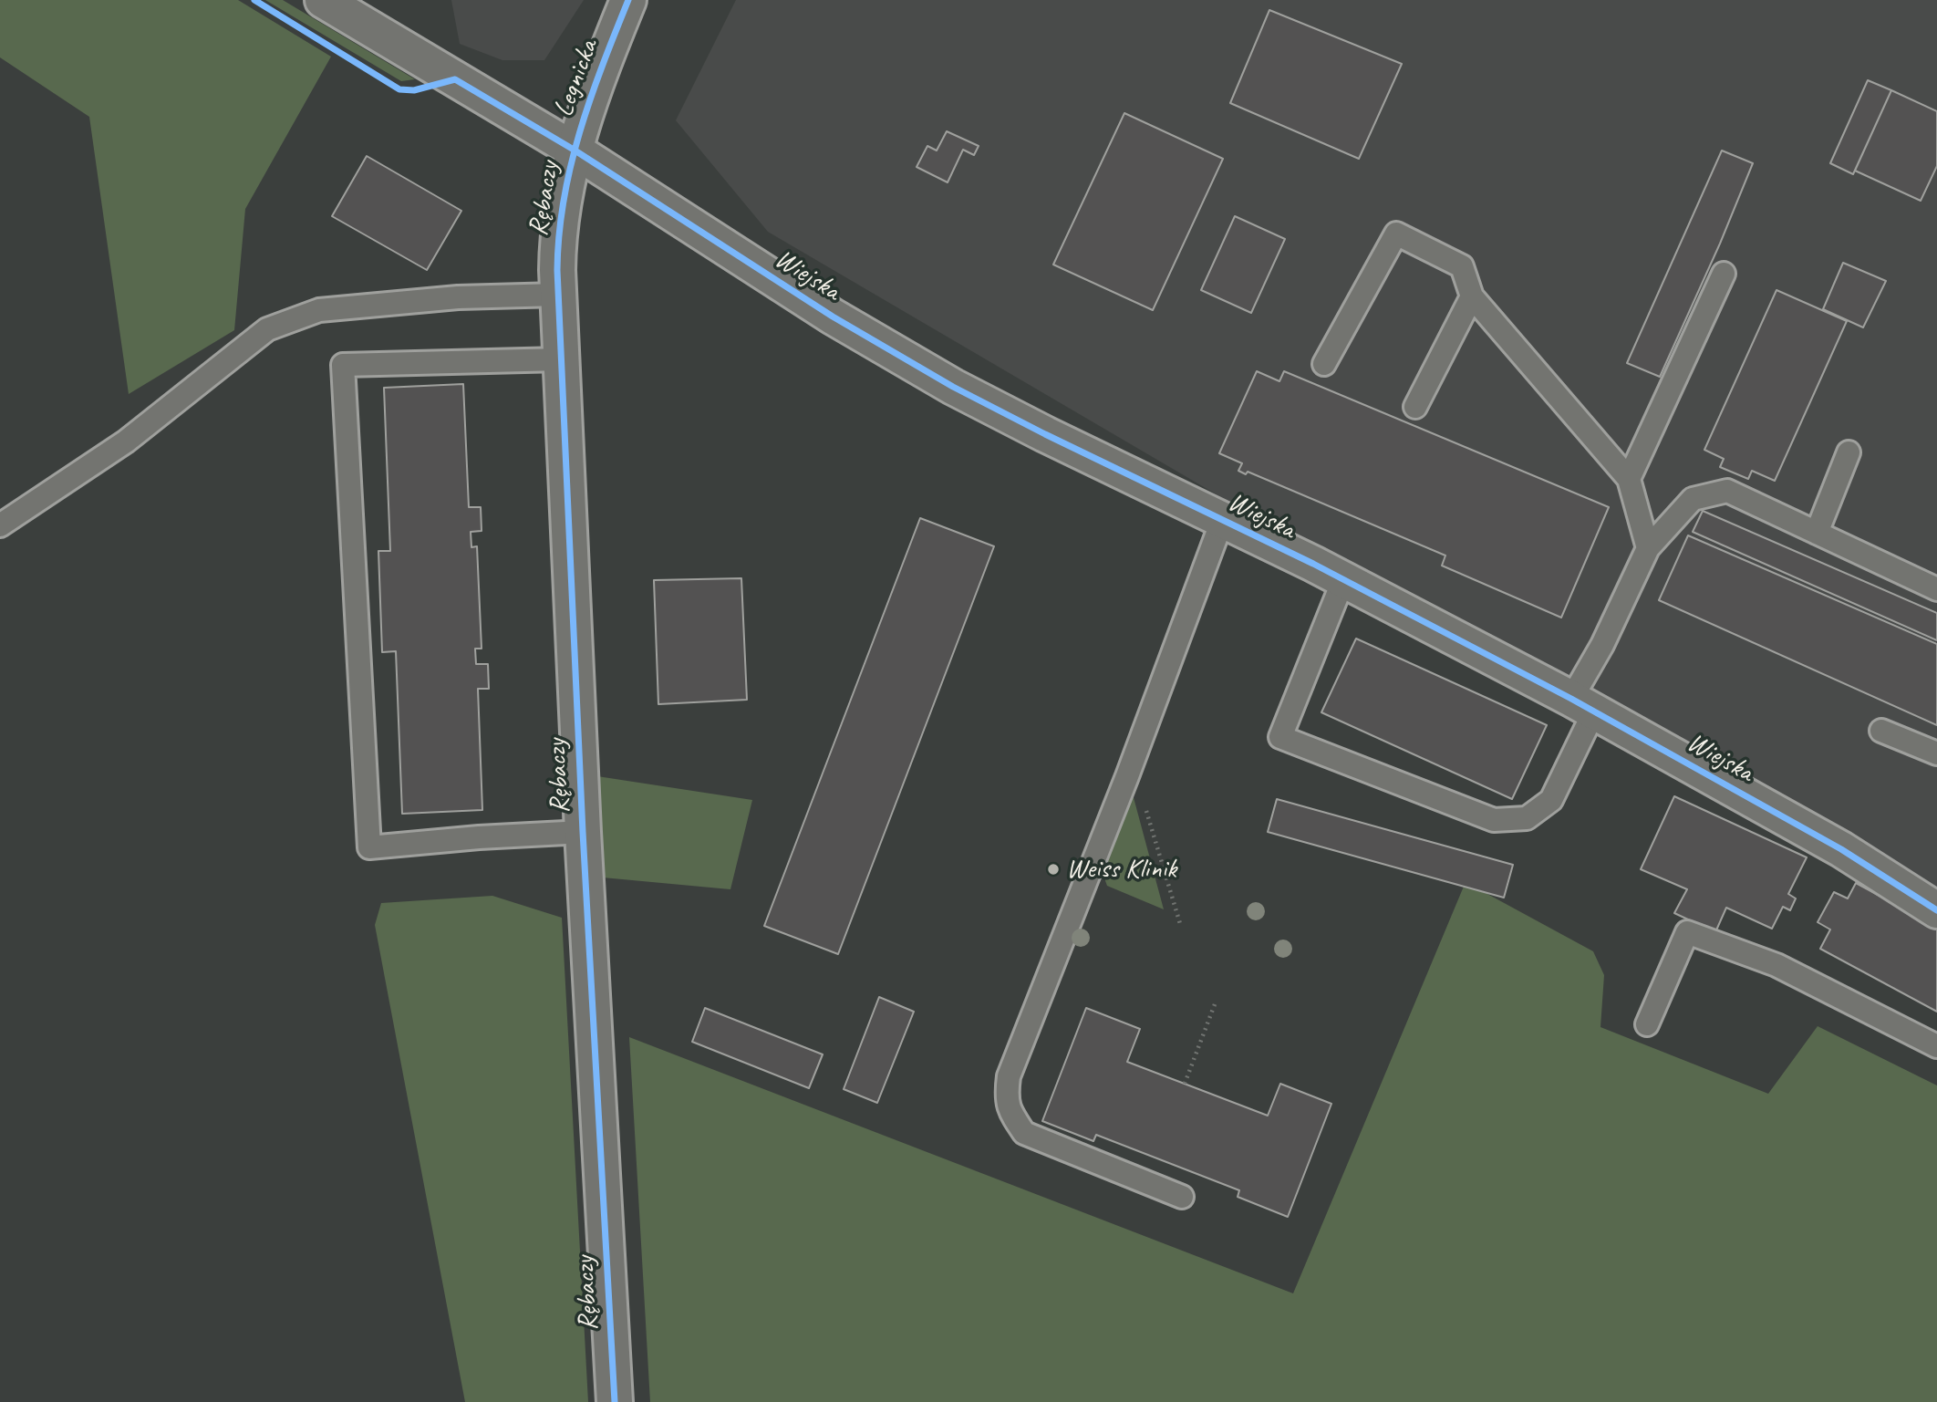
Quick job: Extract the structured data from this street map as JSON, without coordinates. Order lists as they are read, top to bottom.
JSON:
{
  "streets": {
    "street": ["Legnicka", "Rębaczy", "Wiejska"]
  },
  "crossings": [
    ["Legnicka", "Rębaczy"],
    ["Legnicka", "Wiejska"],
    ["Rębaczy", "Wiejska"]
  ],
  "places": ["Weiss Klinik"]
}
